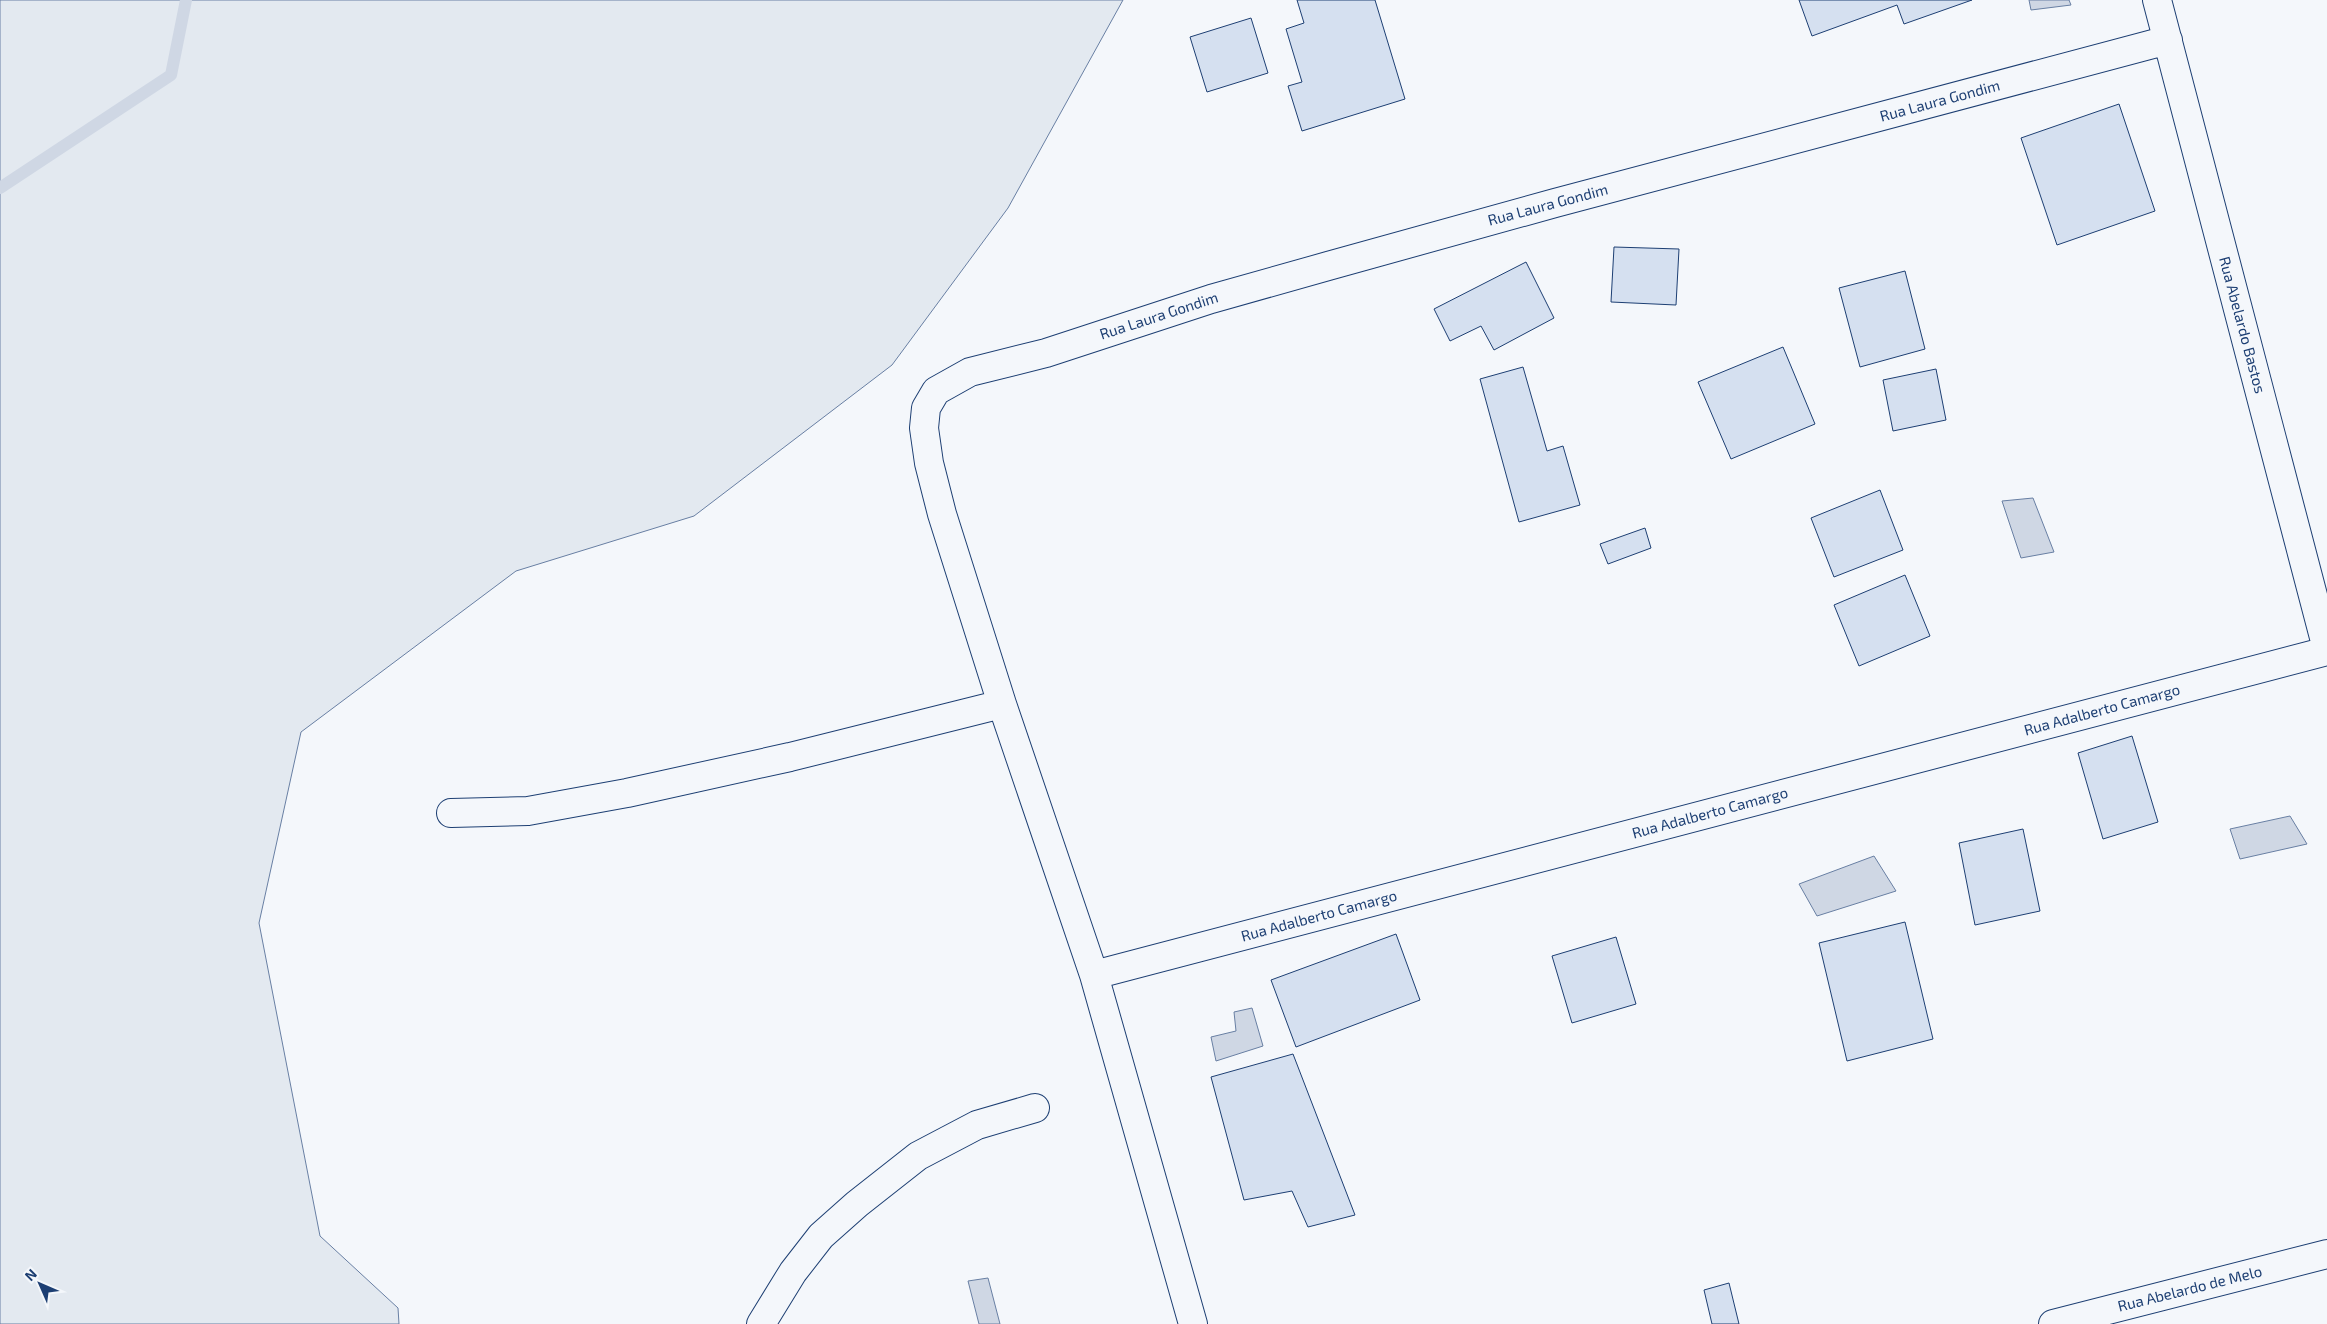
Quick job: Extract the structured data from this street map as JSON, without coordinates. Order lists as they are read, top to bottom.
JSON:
{
  "streets": {
    "street": [
      "Rua Laura Gondim",
      "Rua Abelardo Bastos",
      "Rua Adalberto Camargo",
      "Rua Abelardo de Melo"
    ]
  },
  "crossings": [
    ["Rua Laura Gondim", "Rua Abelardo Bastos"],
    ["Rua Abelardo Bastos", "Rua Adalberto Camargo"]
  ],
  "north": "top left"
}
